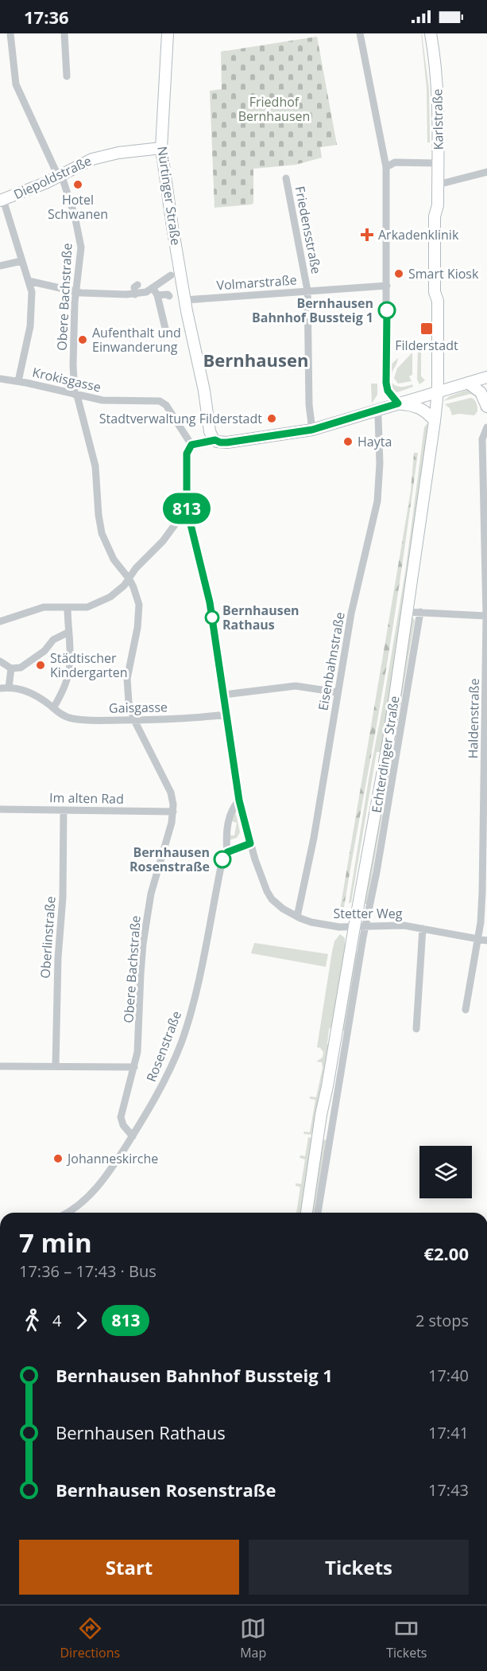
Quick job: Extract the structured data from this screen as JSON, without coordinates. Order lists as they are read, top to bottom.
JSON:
{
  "streets": {
    "main road": [
      "Karlstraße",
      "Diepoldstraße",
      "Nürtinger Straße",
      "Echterdinger Straße"
    ],
    "street": [
      "Friedensstraße",
      "Volmarstraße",
      "Obere Bachstraße",
      "Krokisgasse",
      "Eisenbahnstraße",
      "Gaisgasse",
      "Haldenstraße",
      "Im alten Rad",
      "Stetter Weg",
      "Oberlinstraße",
      "Rosenstraße"
    ]
  },
  "crossings": [
    ["Karlstraße", "Echterdinger Straße"],
    ["Diepoldstraße", "Nürtinger Straße"],
    ["Diepoldstraße", "Obere Bachstraße"],
    ["Nürtinger Straße", "Volmarstraße"],
    ["Friedensstraße", "Volmarstraße"],
    ["Obere Bachstraße", "Krokisgasse"],
    ["Obere Bachstraße", "Gaisgasse"],
    ["Obere Bachstraße", "Im alten Rad"],
    ["Obere Bachstraße", "Rosenstraße"],
    ["Eisenbahnstraße", "Stetter Weg"],
    ["Haldenstraße", "Stetter Weg"],
    ["Echterdinger Straße", "Stetter Weg"],
    ["Im alten Rad", "Oberlinstraße"],
    ["Stetter Weg", "Rosenstraße"]
  ],
  "districts": ["Bernhausen"],
  "parks": ["Friedhof Bernhausen"],
  "places": {
    "other": [
      "Hotel Schwanen",
      "Smart Kiosk",
      "Bernhausen Bahnhof Bussteig 1",
      "Aufenthalt und Einwanderung",
      "Stadtverwaltung Filderstadt",
      "Hayta",
      "Bernhausen Rathaus",
      "Städtischer Kindergarten",
      "Bernhausen Rosenstraße",
      "Johanneskirche"
    ],
    "health": ["Arkadenklinik"],
    "transit": ["Filderstadt"]
  },
  "lines": ["bus line 813"],
  "page": {
    "status": "17:36",
    "on_map": "813",
    "heading": ["7 min", "17:36 – 17:43 · Bus", "€2.00"],
    "legs": ["4", "813", "2 stops"],
    "list": [
      {
        "name": "Bernhausen Bahnhof Bussteig 1",
        "value": "17:40"
      },
      {
        "name": "Bernhausen Rathaus",
        "value": "17:41"
      },
      {
        "name": "Bernhausen Rosenstraße",
        "value": "17:43"
      }
    ],
    "buttons": ["Start", "Tickets"],
    "tabs": ["Directions", "Map", "Tickets"]
  }
}
